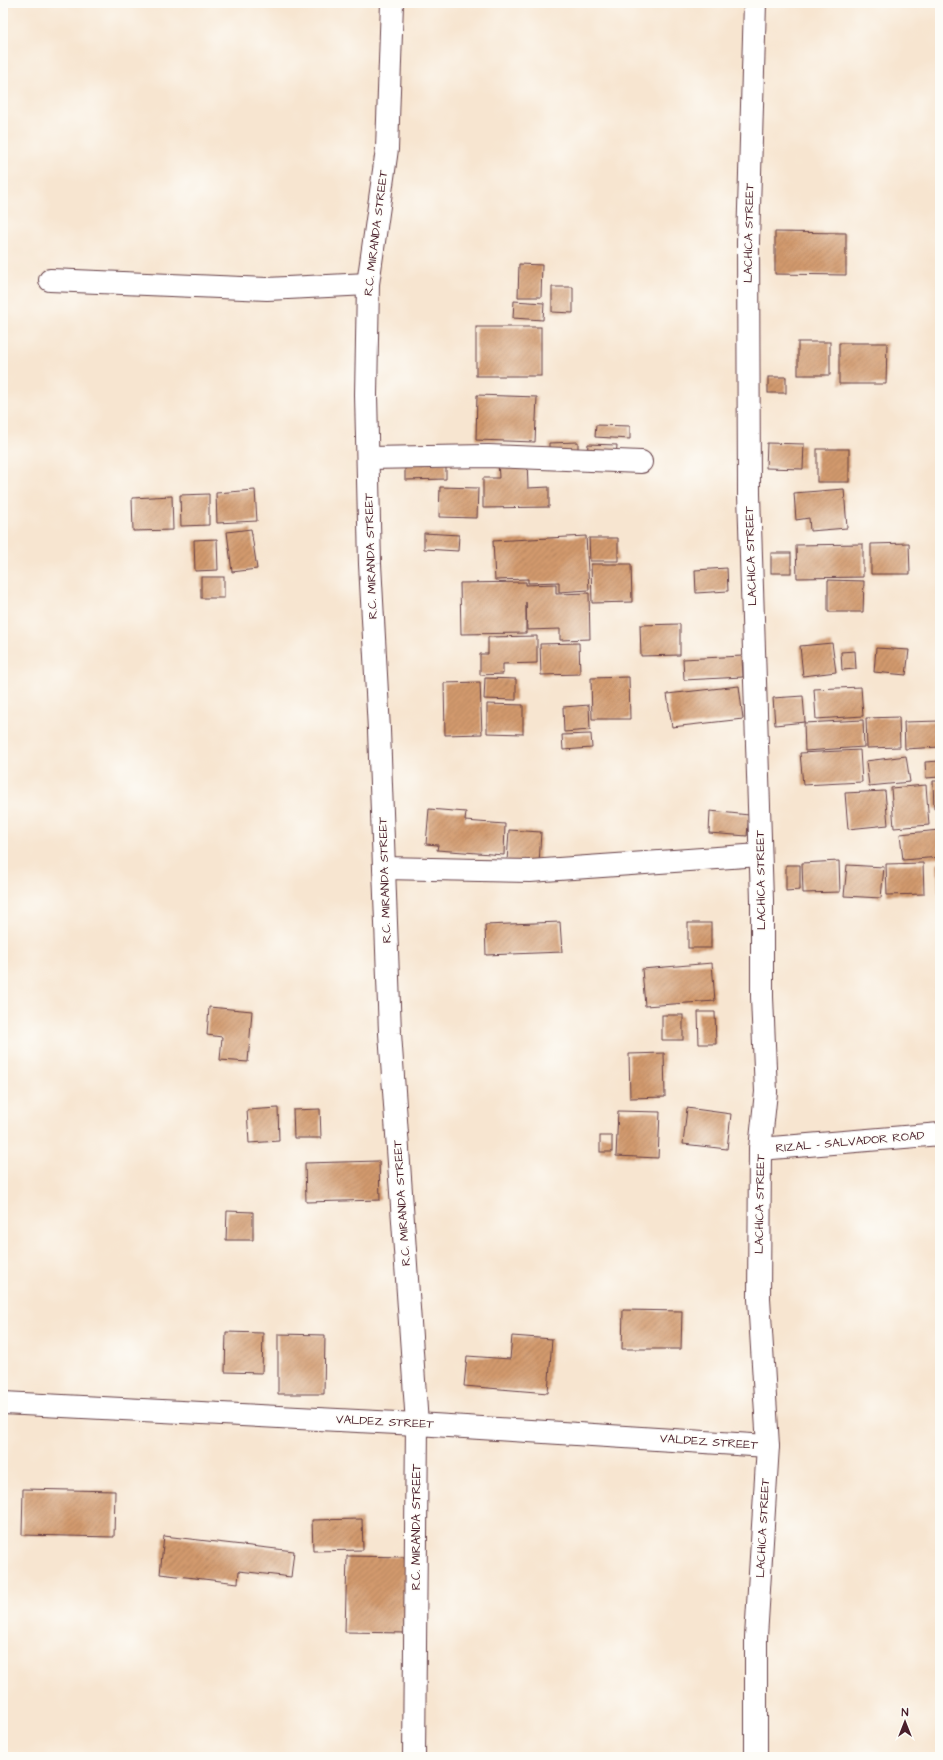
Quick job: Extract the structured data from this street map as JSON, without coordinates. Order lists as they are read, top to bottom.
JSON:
{
  "streets": {
    "street": [
      "R.C. MIRANDA STREET",
      "LACHICA STREET",
      "RIZAL - SALVADOR ROAD",
      "VALDEZ STREET"
    ]
  },
  "crossings": [
    ["R.C. MIRANDA STREET", "VALDEZ STREET"],
    ["LACHICA STREET", "RIZAL - SALVADOR ROAD"],
    ["LACHICA STREET", "VALDEZ STREET"]
  ],
  "north": "top"
}
